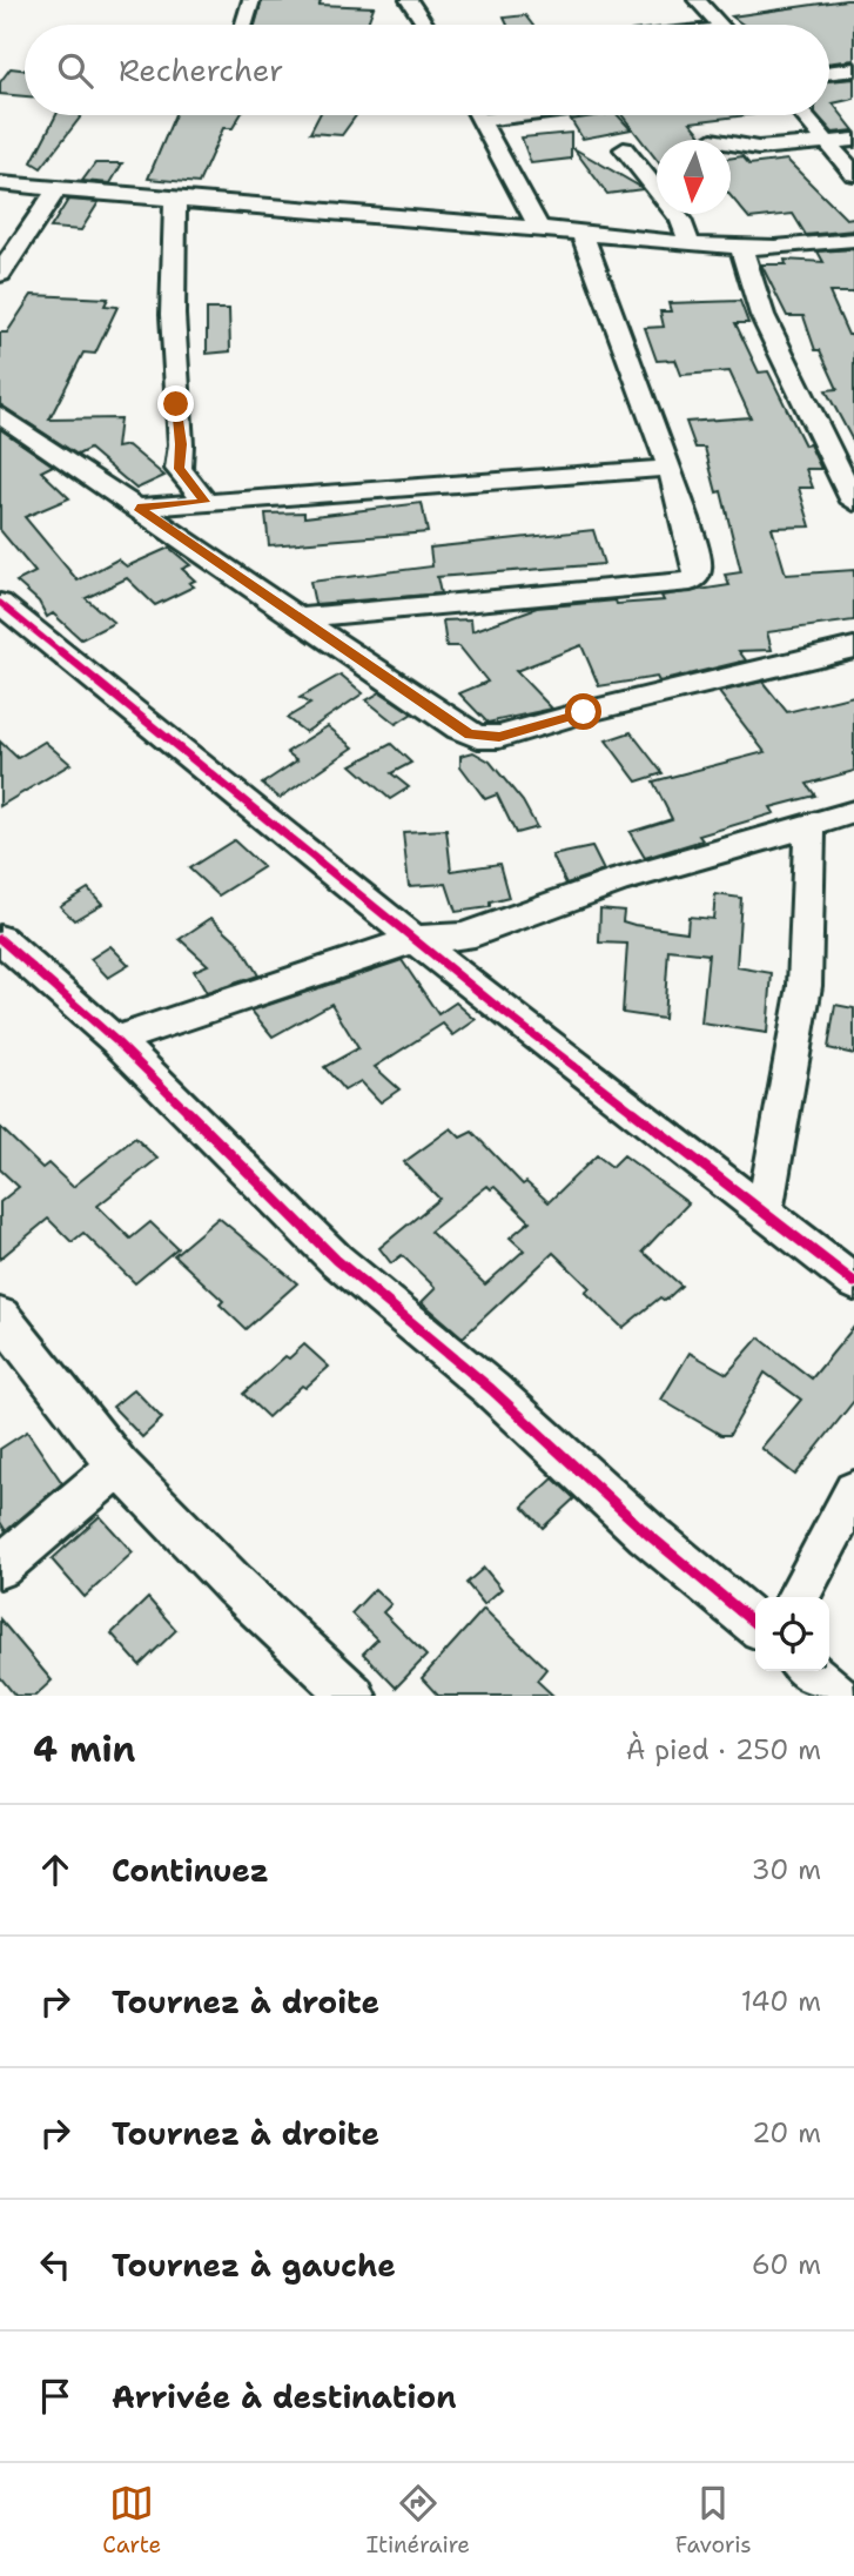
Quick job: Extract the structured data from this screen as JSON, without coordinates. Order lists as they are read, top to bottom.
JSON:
{
  "north": "bottom",
  "page": {
    "search": "Rechercher",
    "heading": ["4 min", "À pied · 250 m"],
    "list": [
      ["Continuez", "30 m"],
      ["Tournez à droite", "140 m"],
      ["Tournez à droite", "20 m"],
      ["Tournez à gauche", "60 m"],
      "Arrivée à destination"
    ],
    "nav": ["Carte", "Itinéraire", "Favoris"]
  }
}
